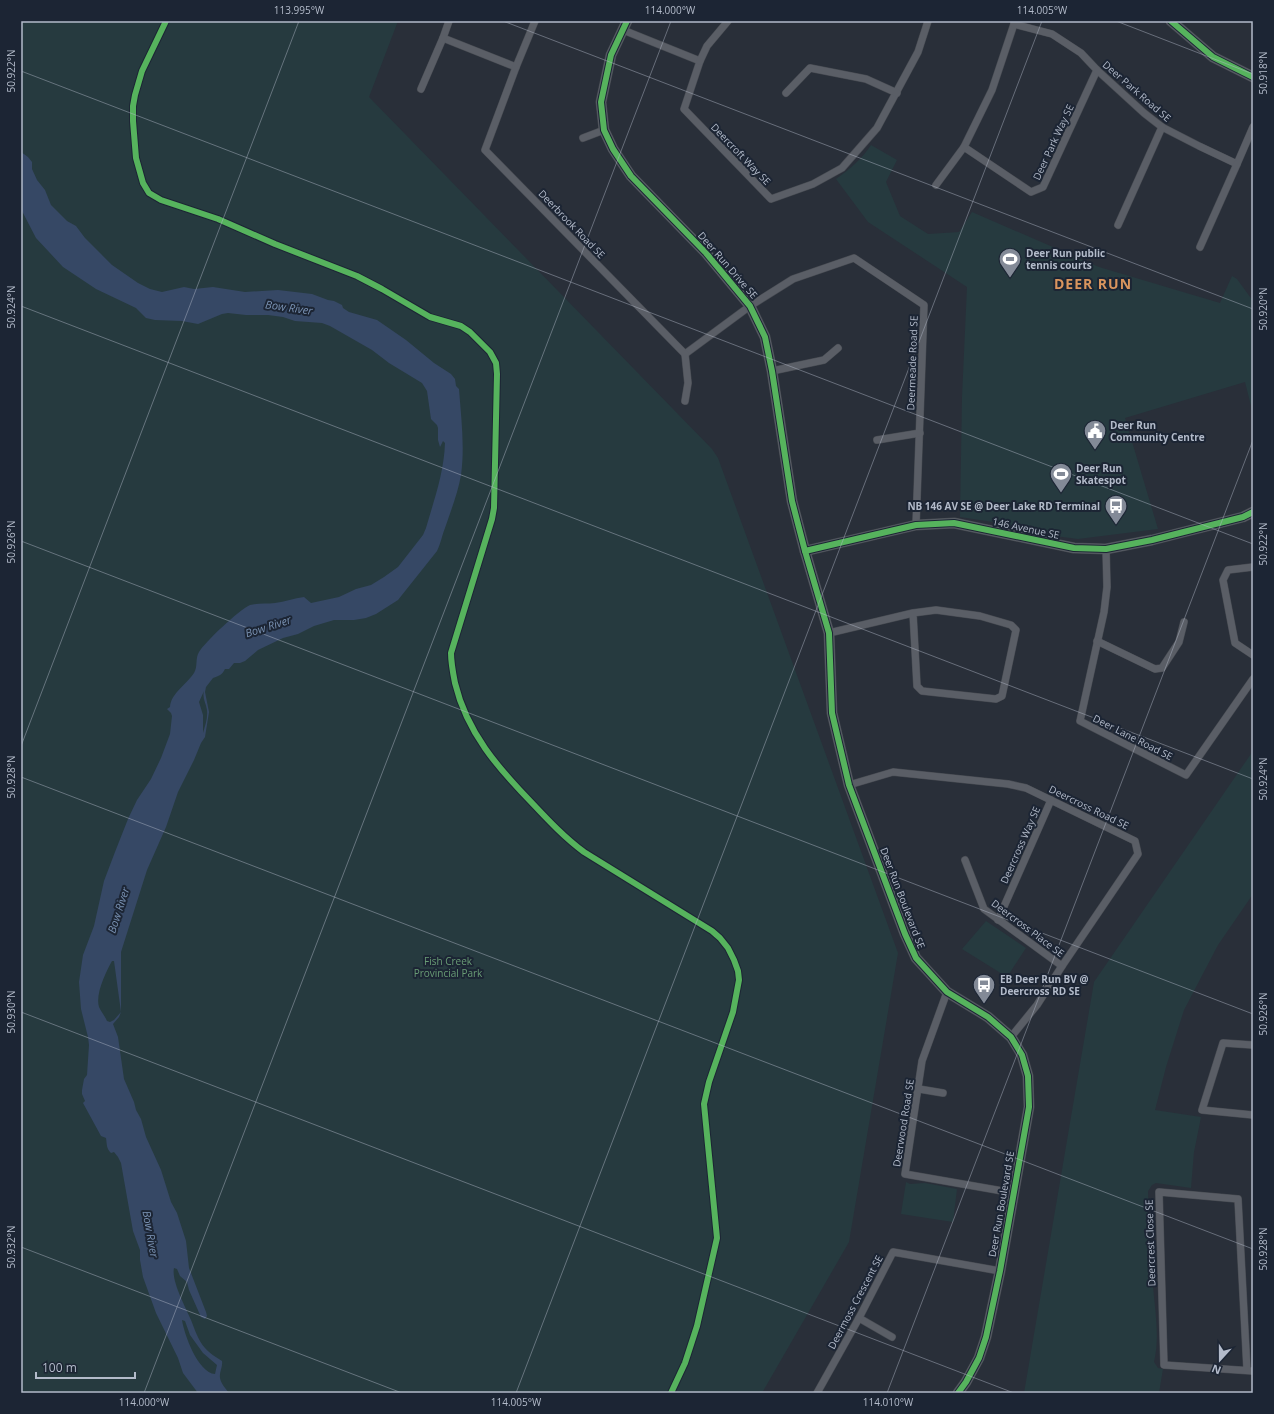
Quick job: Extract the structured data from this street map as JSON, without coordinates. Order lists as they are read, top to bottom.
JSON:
{
  "streets": {
    "street": [
      "Deer Park Road SE",
      "Deer Park Way SE",
      "Deercroft Way SE",
      "Deerbrook Road SE",
      "Deer Run Drive SE",
      "Deermeade Road SE",
      "146 Avenue SE",
      "Deer Lane Road SE",
      "Deercross Road SE",
      "Deercross Way SE",
      "Deer Run Boulevard SE",
      "Deercross Place SE",
      "Deerwood Road SE",
      "Deercrest Close SE",
      "Deermoss Crescent SE"
    ]
  },
  "crossings": [
    ["Deer Park Road SE", "Deer Park Way SE"],
    ["Deer Run Drive SE", "Deermeade Road SE"],
    ["Deer Run Drive SE", "146 Avenue SE"],
    ["Deer Run Drive SE", "Deer Run Boulevard SE"],
    ["Deermeade Road SE", "146 Avenue SE"],
    ["146 Avenue SE", "Deer Lane Road SE"],
    ["146 Avenue SE", "Deer Run Boulevard SE"],
    ["Deercross Road SE", "Deercross Way SE"],
    ["Deercross Road SE", "Deer Run Boulevard SE"],
    ["Deercross Road SE", "Deercross Place SE"],
    ["Deercross Way SE", "Deercross Place SE"],
    ["Deer Run Boulevard SE", "Deerwood Road SE"],
    ["Deer Run Boulevard SE", "Deermoss Crescent SE"]
  ],
  "districts": ["DEER RUN"],
  "water": ["Bow River"],
  "parks": ["Fish Creek Provincial Park"],
  "places": {
    "sports": ["Deer Run public tennis courts", "Deer Run Skatespot"],
    "public building": ["Deer Run Community Centre"],
    "bus stop": ["NB 146 AV SE @ Deer Lake RD Terminal", "EB Deer Run BV @ Deercross RD SE"]
  },
  "scale_bar": "100 m",
  "north": "bottom",
  "coordinates": [
    "113.995°W",
    "114.000°W",
    "114.005°W",
    "50.922°N",
    "50.918°N",
    "50.924°N",
    "50.920°N",
    "50.926°N",
    "50.928°N",
    "50.930°N",
    "50.932°N",
    "114.010°W"
  ]
}
